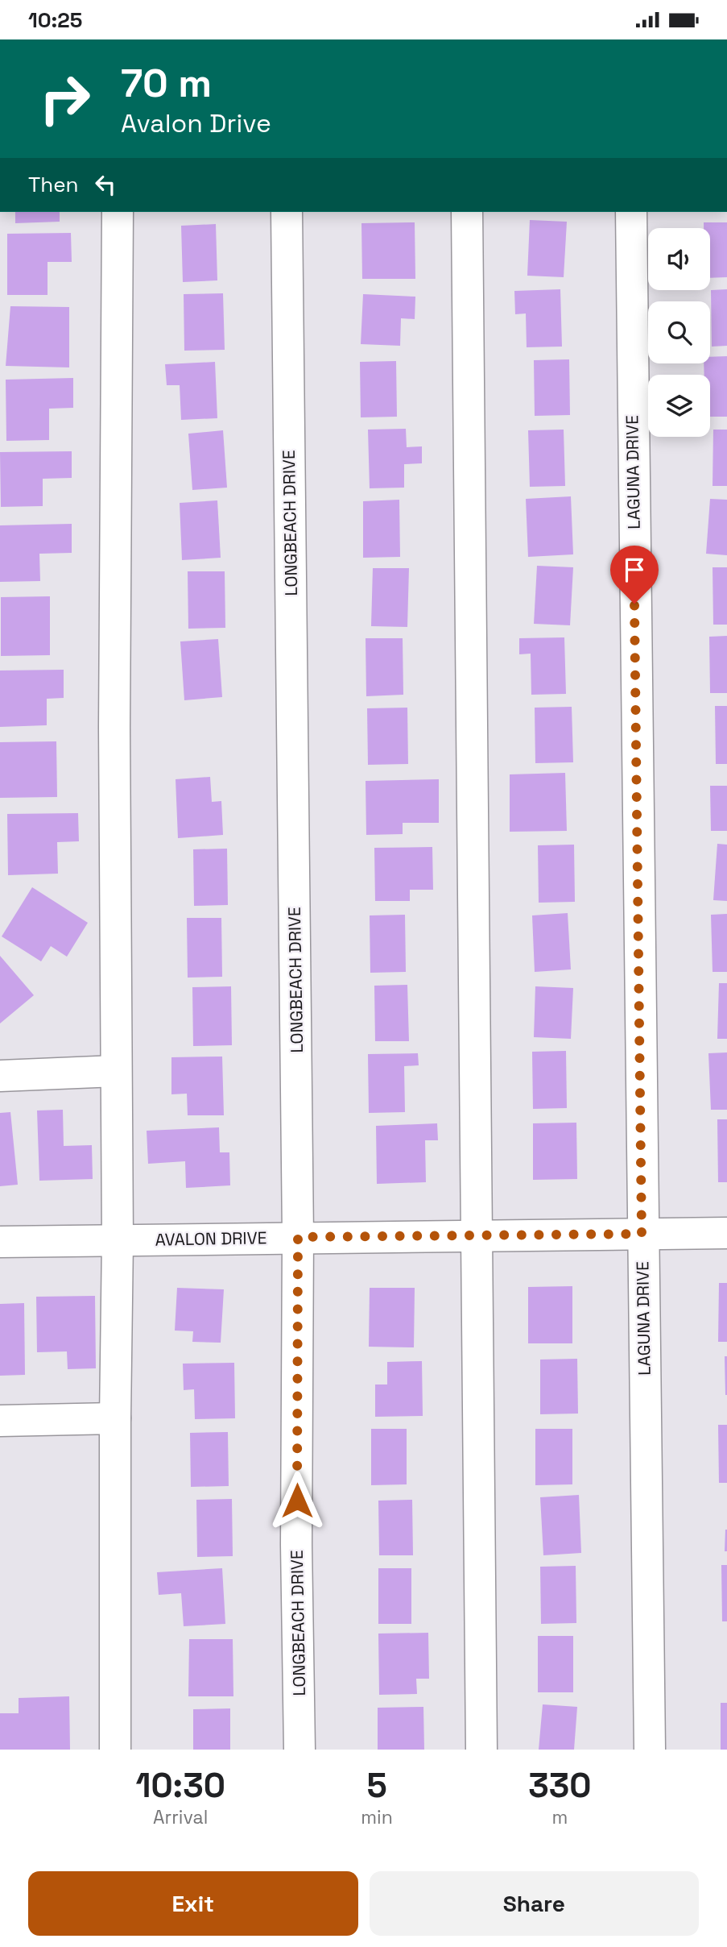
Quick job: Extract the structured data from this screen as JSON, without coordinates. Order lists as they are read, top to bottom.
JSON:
{
  "streets": {
    "street": ["LAGUNA DRIVE", "LONGBEACH DRIVE", "AVALON DRIVE"]
  },
  "crossings": [
    ["LAGUNA DRIVE", "AVALON DRIVE"],
    ["LONGBEACH DRIVE", "AVALON DRIVE"]
  ],
  "page": {
    "status": "10:25",
    "turn": ["70 m", "Avalon Drive"],
    "then": "Then",
    "eta": [
      "10:30",
      "Arrival",
      "5",
      "min",
      "330",
      "m"
    ],
    "buttons": ["Exit", "Share"]
  }
}
